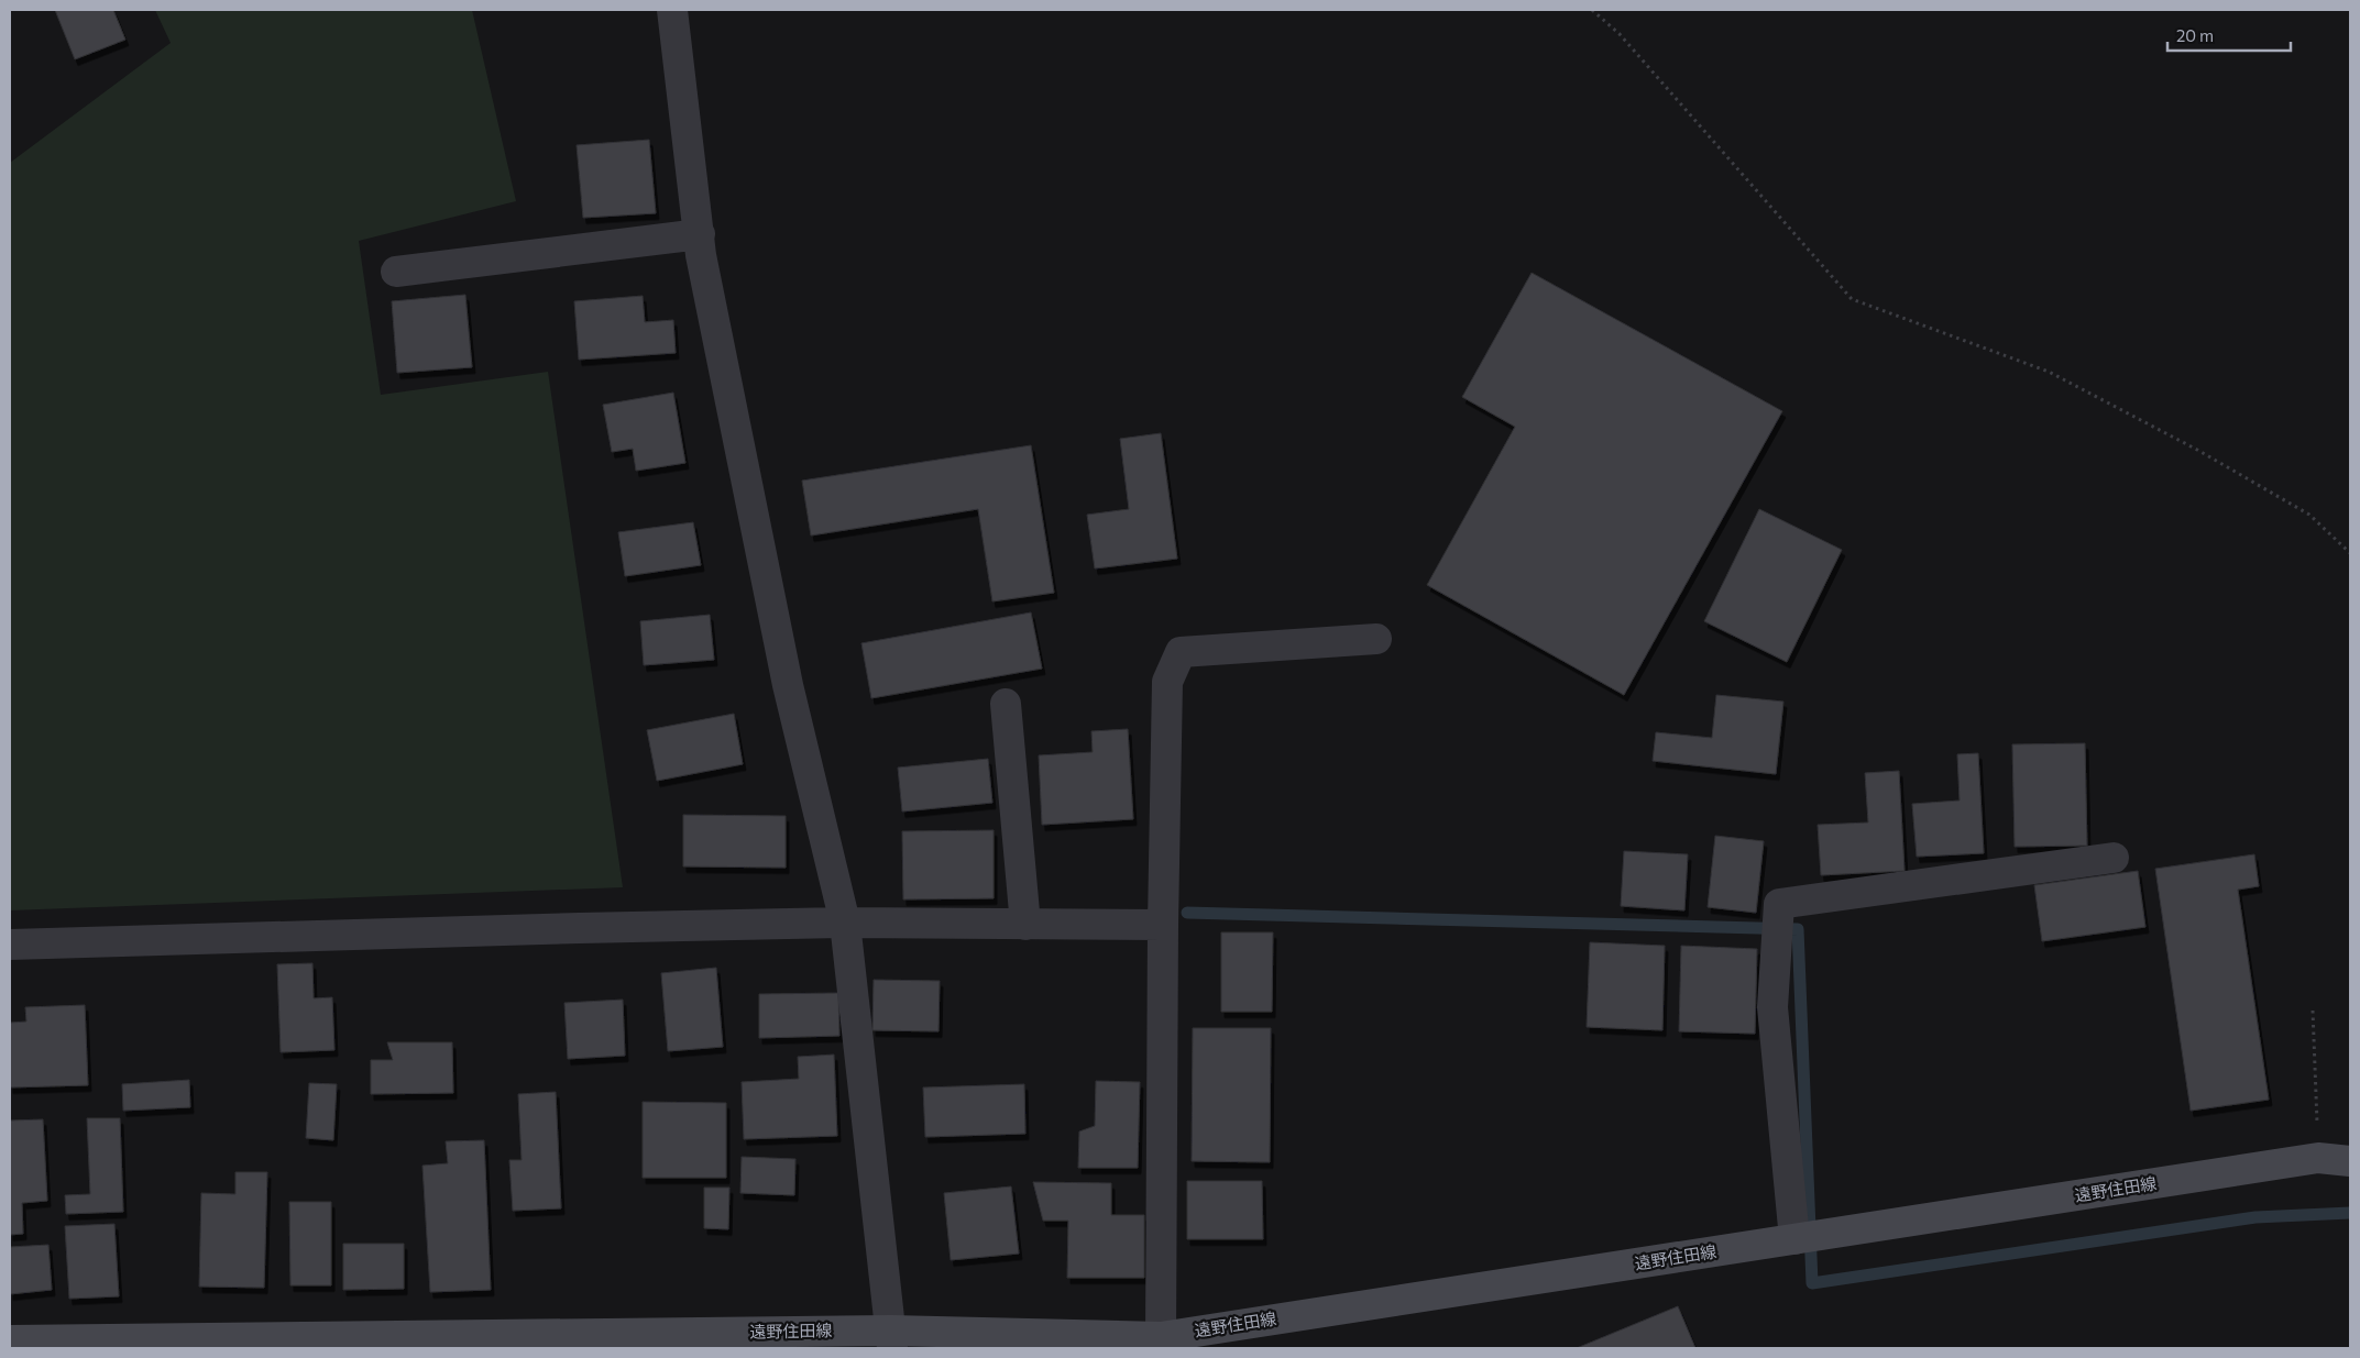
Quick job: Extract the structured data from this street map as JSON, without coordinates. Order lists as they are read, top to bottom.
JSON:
{
  "streets": {
    "main road": ["遠野住田線"]
  },
  "scale_bar": "20 m"
}
